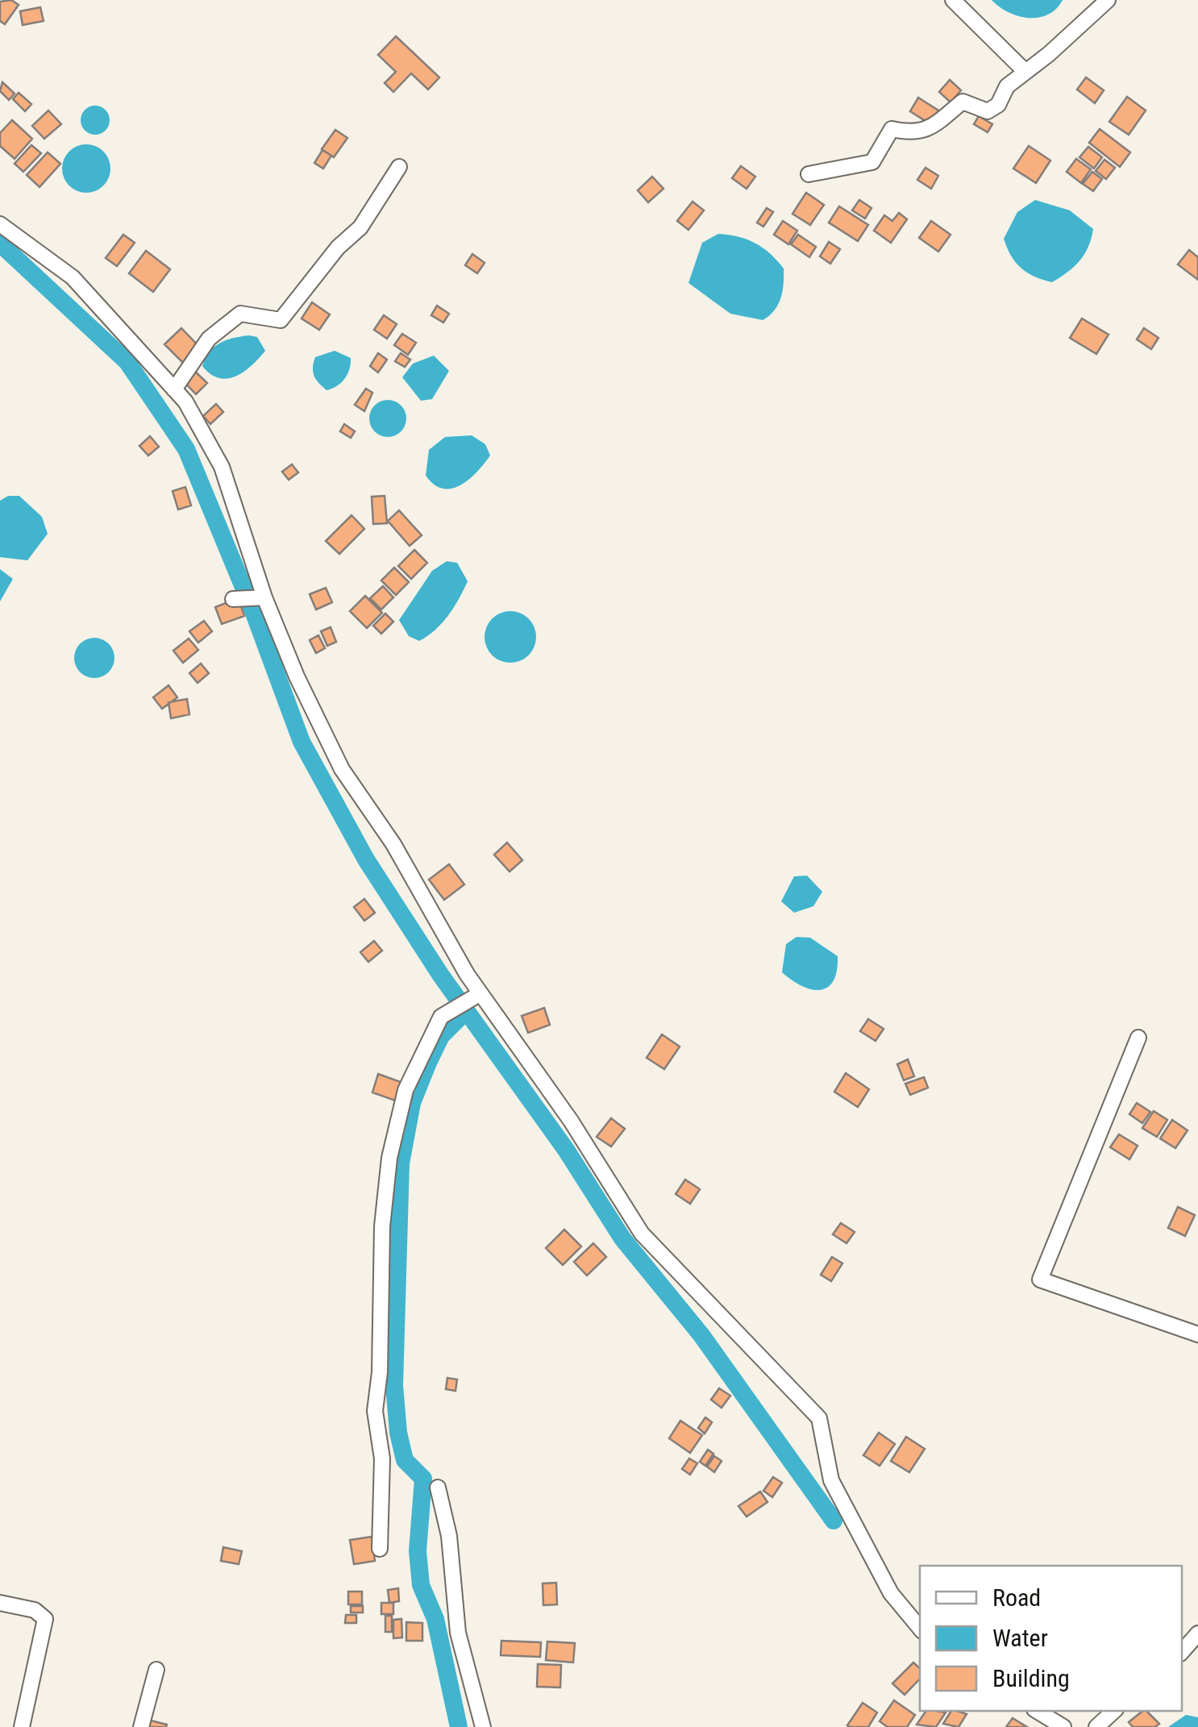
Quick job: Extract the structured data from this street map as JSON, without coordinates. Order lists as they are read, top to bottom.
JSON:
{
  "legend": ["Road", "Water", "Building"]
}
